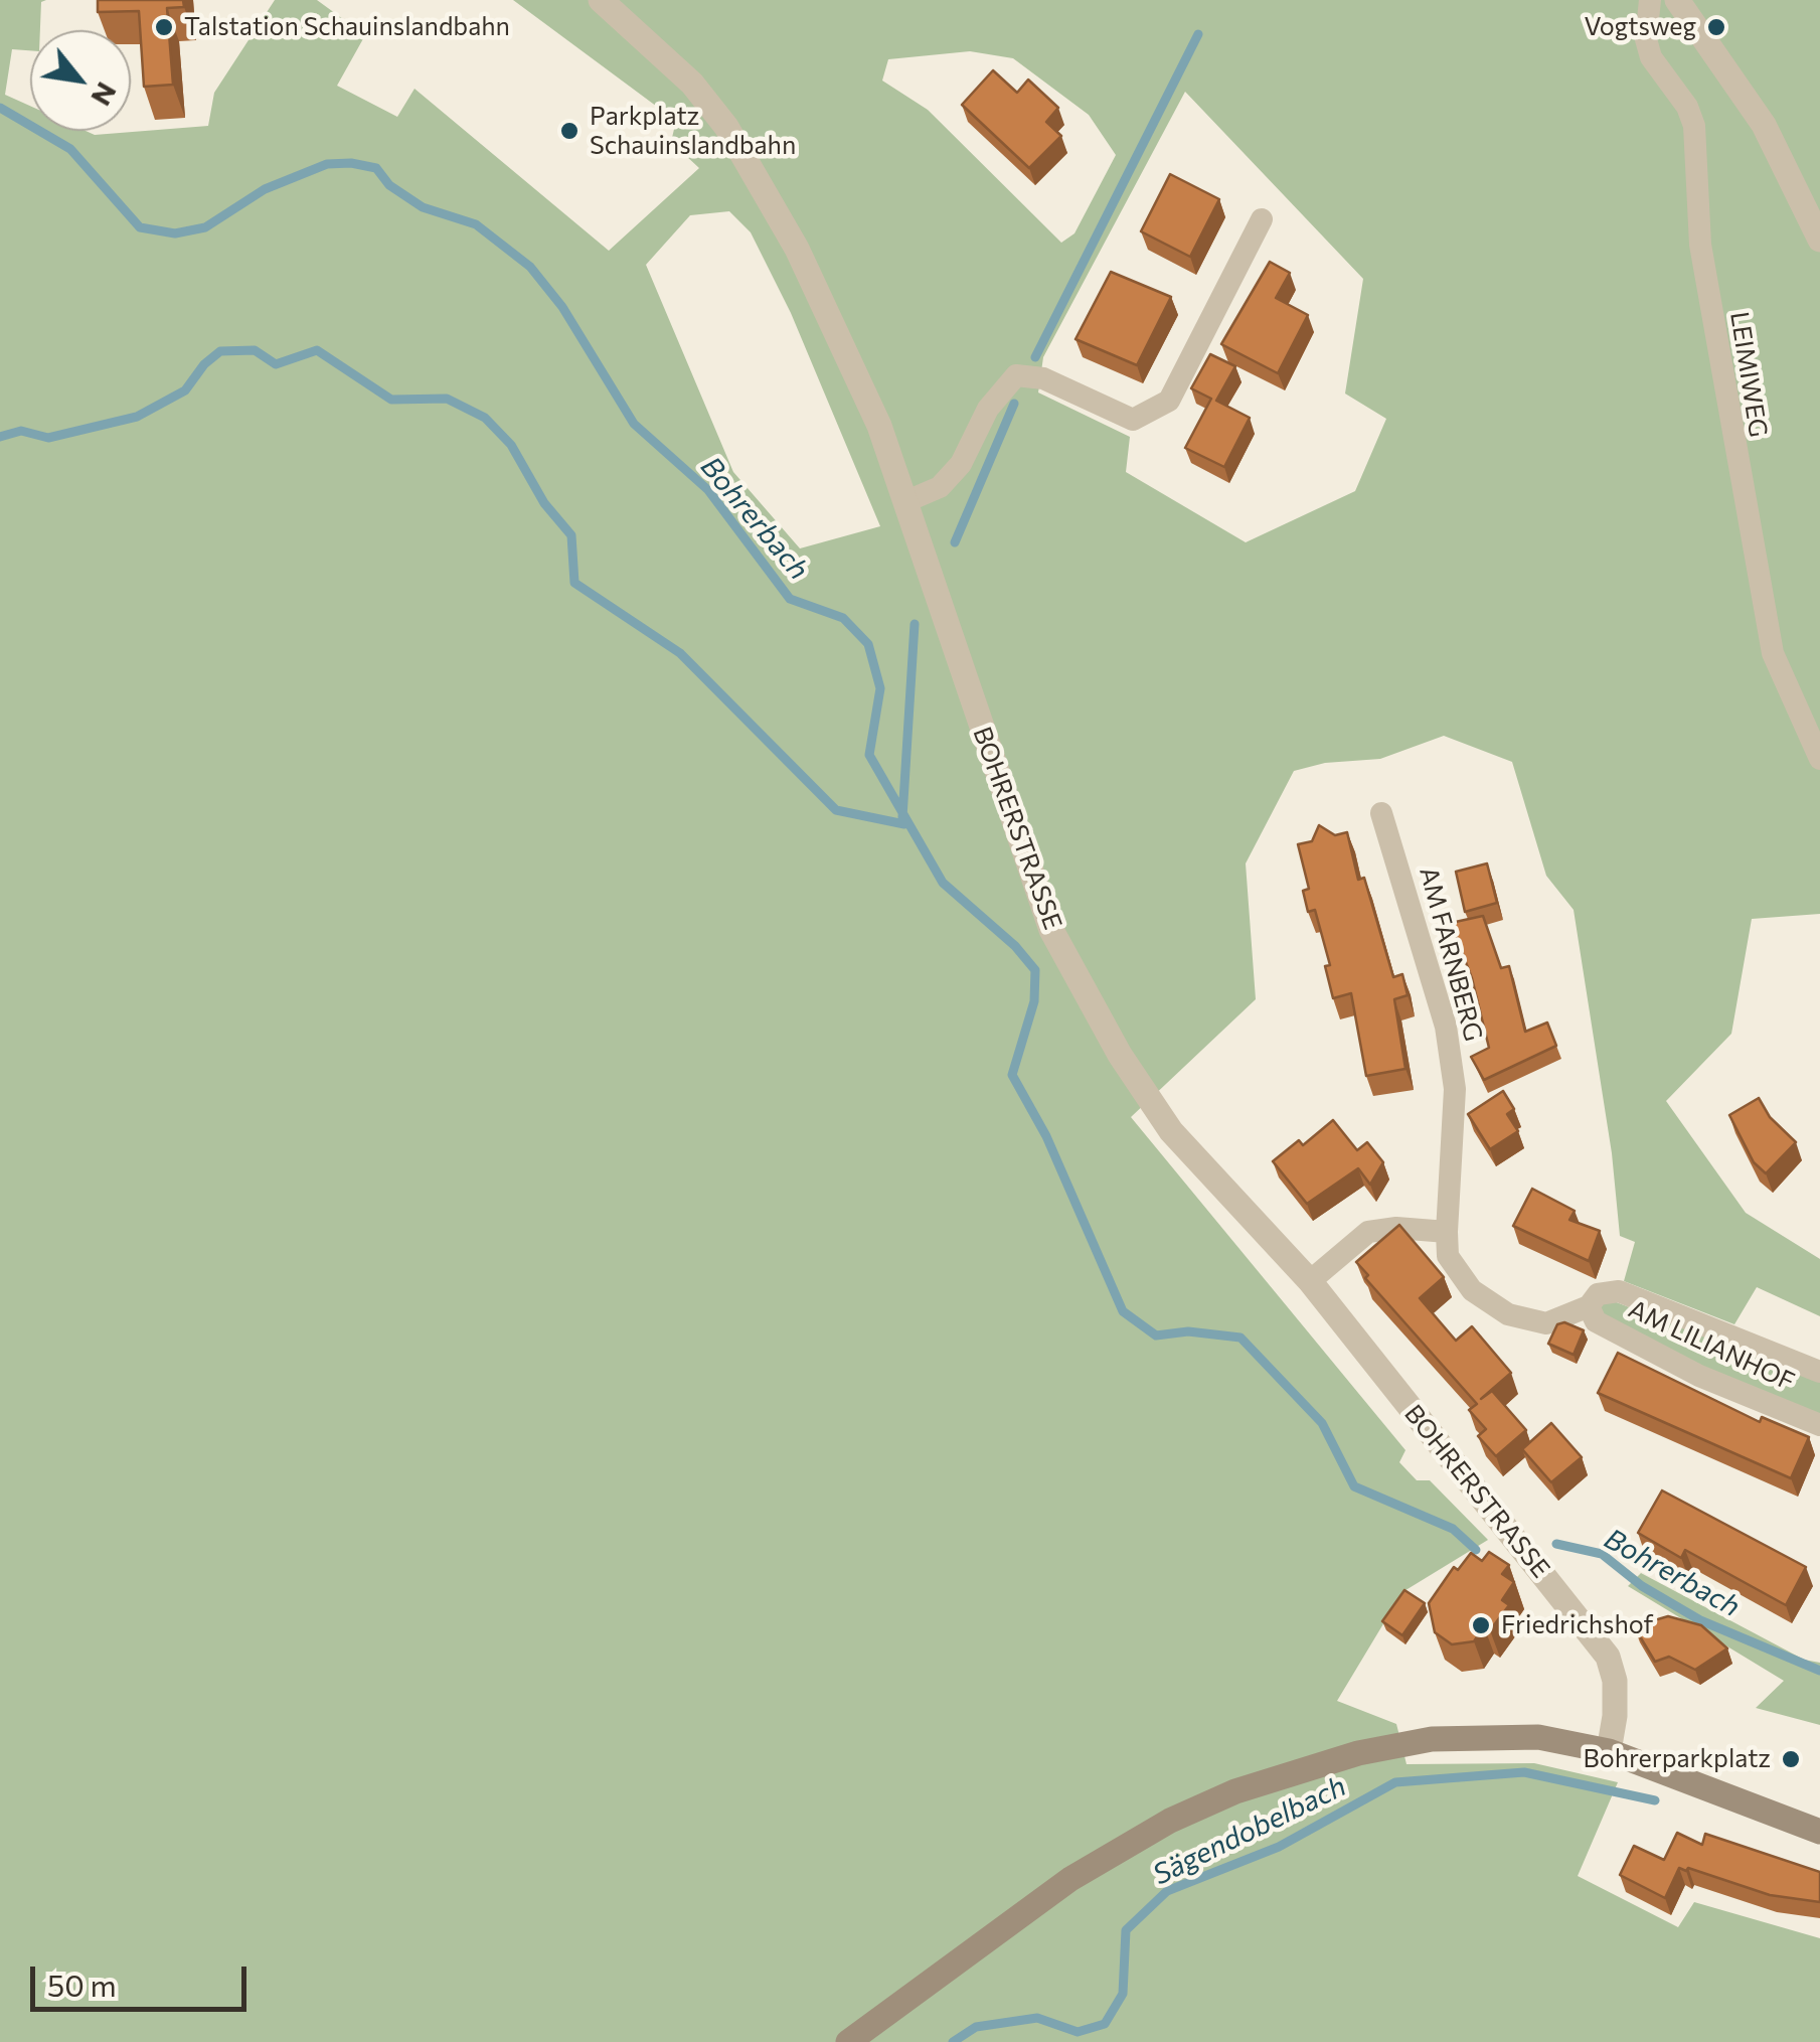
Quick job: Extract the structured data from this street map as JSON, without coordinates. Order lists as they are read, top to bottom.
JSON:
{
  "streets": {
    "street": [
      "LEIMIWEG",
      "BOHRERSTRASSE",
      "AM FARNBERG",
      "AM LILIANHOF"
    ]
  },
  "crossings": [
    ["AM FARNBERG", "AM LILIANHOF"]
  ],
  "water": ["Bohrerbach", "Sägendobelbach"],
  "places": [
    "Talstation Schauinslandbahn",
    "Vogtsweg",
    "Parkplatz Schauinslandbahn",
    "Friedrichshof",
    "Bohrerparkplatz"
  ],
  "scale_bar": "50 m",
  "north": "bottom right"
}
